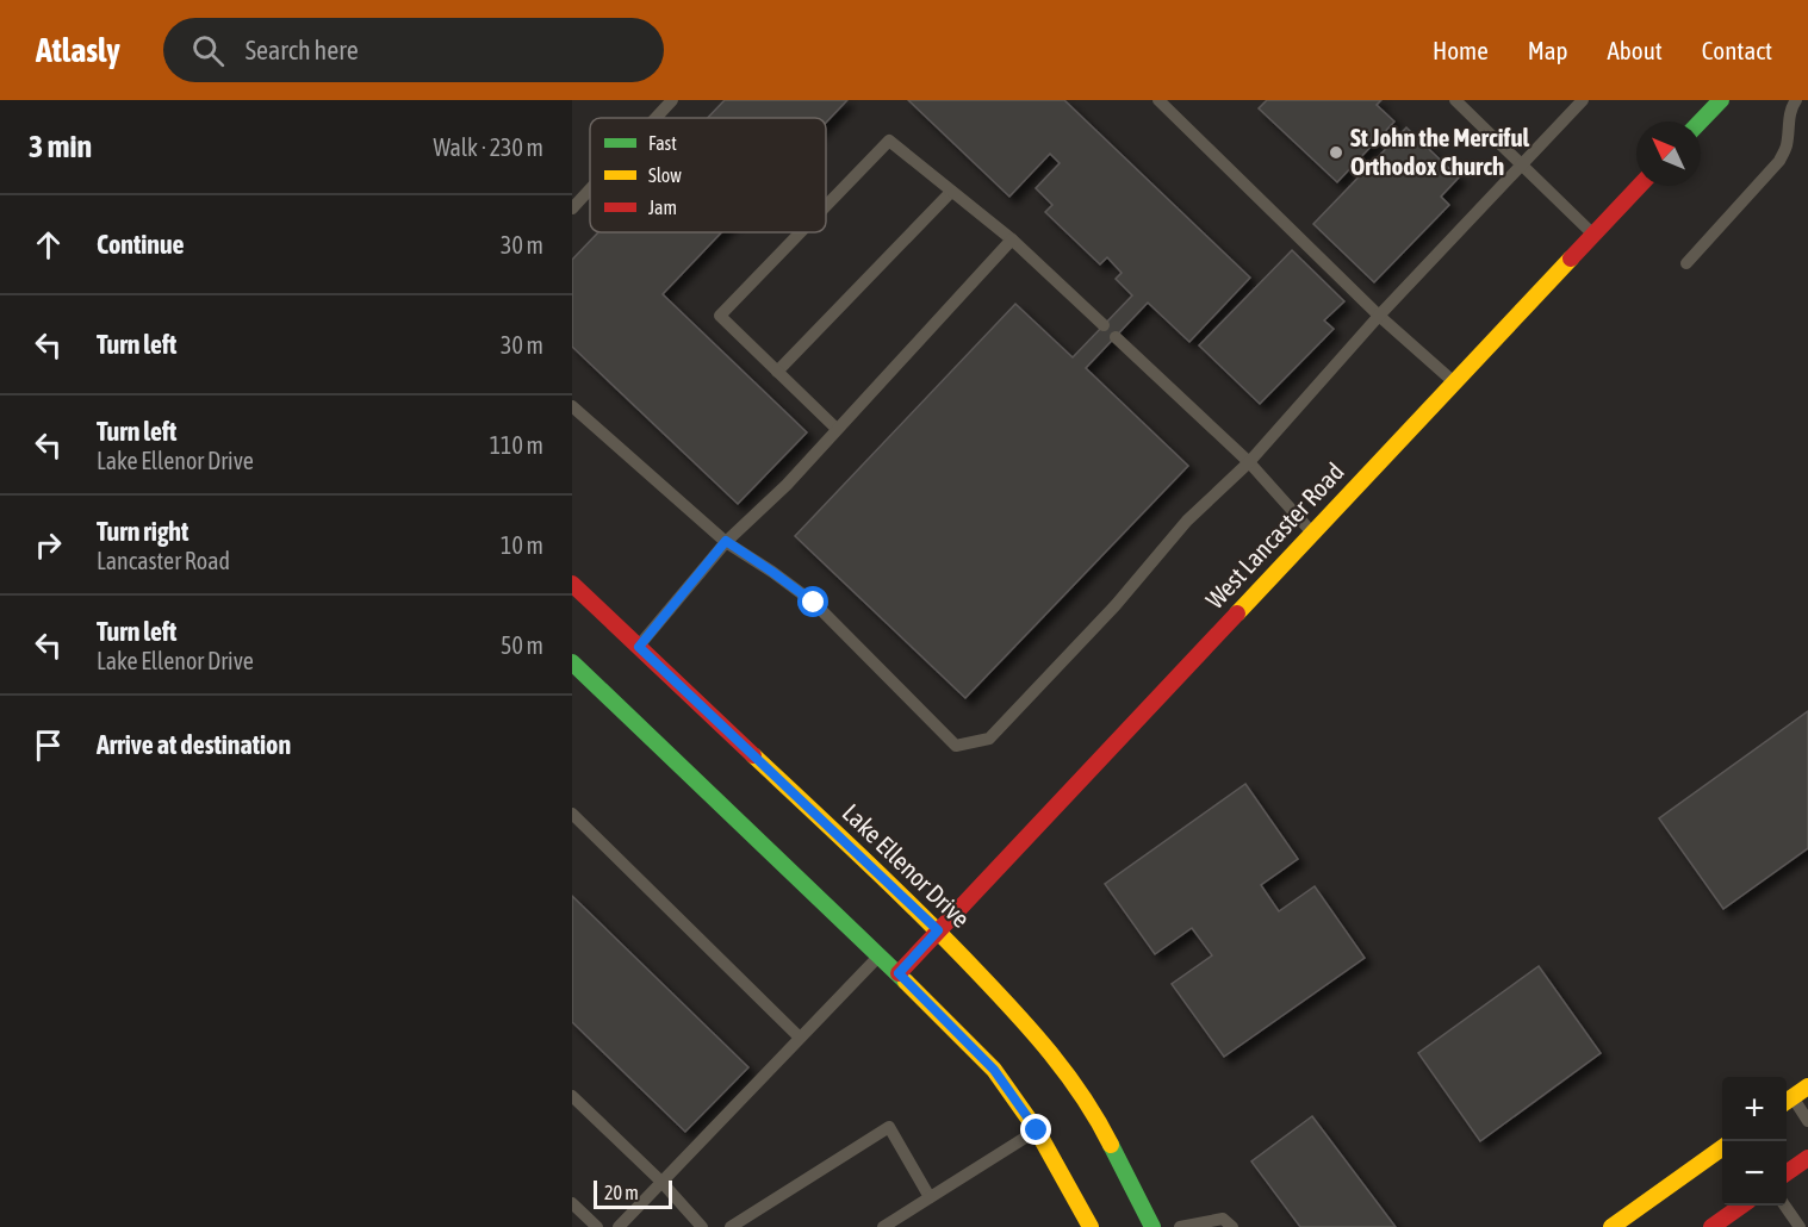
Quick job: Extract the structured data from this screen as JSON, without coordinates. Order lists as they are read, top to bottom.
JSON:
{
  "streets": {
    "street": ["West Lancaster Road", "Lake Ellenor Drive"]
  },
  "crossings": [
    ["West Lancaster Road", "Lake Ellenor Drive"]
  ],
  "places": ["St John the Merciful Orthodox Church"],
  "legend": ["Fast", "Slow", "Jam"],
  "scale_bar": "20 m",
  "north": "top left",
  "page": {
    "header": "Atlasly",
    "search": "Search here",
    "nav": [
      "Home",
      "Map",
      "About",
      "Contact"
    ],
    "heading": ["3 min", "Walk · 230 m"],
    "list": [
      ["Continue", "30 m"],
      ["Turn left", "30 m"],
      ["Turn left", "Lake Ellenor Drive", "110 m"],
      ["Turn right", "Lancaster Road", "10 m"],
      ["Turn left", "Lake Ellenor Drive", "50 m"],
      "Arrive at destination"
    ],
    "map_buttons": ["+", "−"],
    "scale": "20 m"
  }
}
